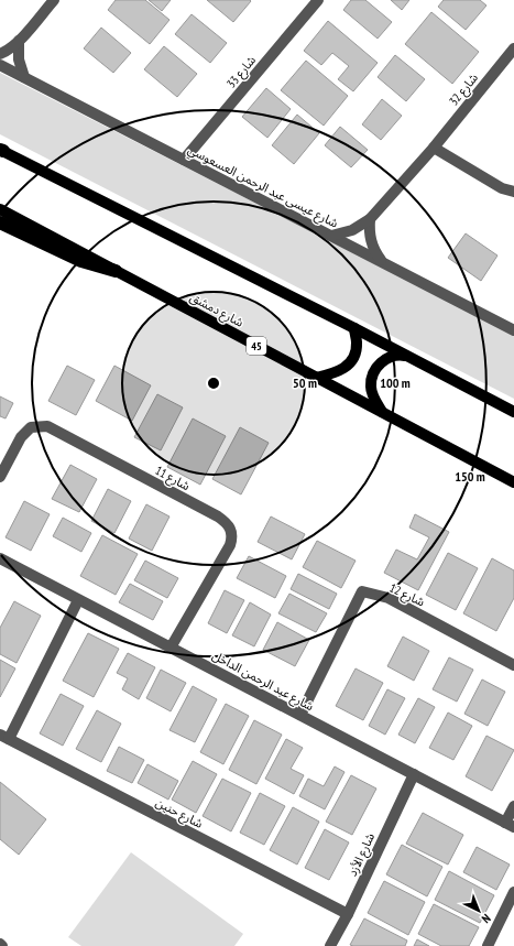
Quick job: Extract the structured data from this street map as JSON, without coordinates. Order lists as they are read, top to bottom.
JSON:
{
  "streets": {
    "main road": ["شارع دمشق", "45"],
    "street": [
      "شارع 33",
      "شارع 32",
      "شارع عيسى عبد الرحمن العسعوسي",
      "شارع 11",
      "شارع 12",
      "شارع عبد الرحمن الداخل",
      "شارع حنين",
      "شارع الأزد"
    ]
  },
  "crossings": [
    ["شارع 33", "شارع عيسى عبد الرحمن العسعوسي"],
    ["شارع 32", "شارع عيسى عبد الرحمن العسعوسي"],
    ["شارع 11", "شارع عبد الرحمن الداخل"],
    ["شارع 12", "شارع عبد الرحمن الداخل"],
    ["شارع عبد الرحمن الداخل", "شارع الأزد"],
    ["شارع حنين", "شارع الأزد"]
  ],
  "north": "bottom right",
  "rings": ["50 m", "100 m", "150 m"]
}
